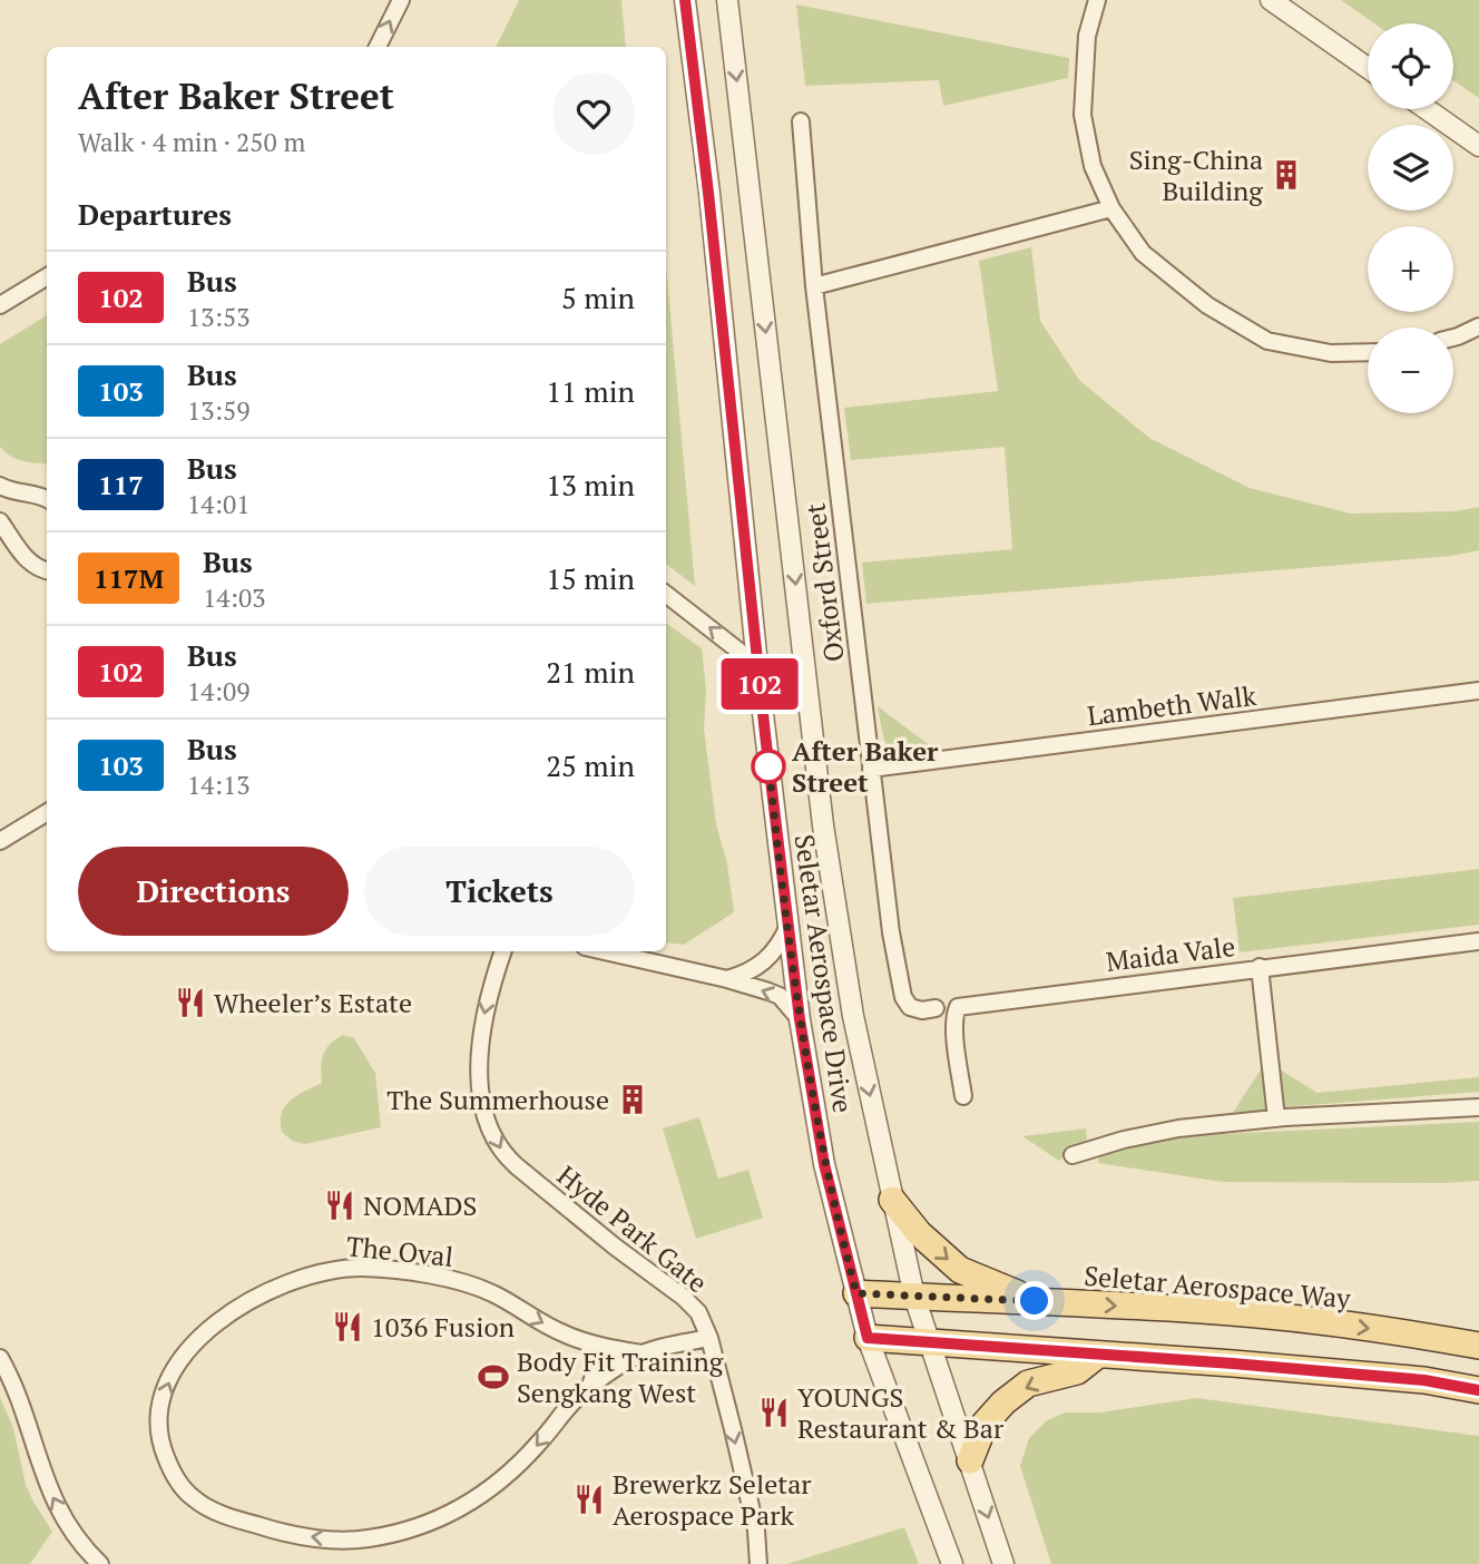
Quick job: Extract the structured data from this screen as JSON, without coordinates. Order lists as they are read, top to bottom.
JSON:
{
  "streets": {
    "main road": ["Seletar Aerospace Way"],
    "street": [
      "Oxford Street",
      "Lambeth Walk",
      "Maida Vale",
      "Seletar Aerospace Drive",
      "Hyde Park Gate",
      "The Oval"
    ]
  },
  "crossings": [
    ["Oxford Street", "Lambeth Walk"],
    ["Seletar Aerospace Drive", "Seletar Aerospace Way"],
    ["Hyde Park Gate", "The Oval"]
  ],
  "one_way": ["Hyde Park Gate"],
  "places": {
    "building": ["Sing-China Building", "The Summerhouse"],
    "other": ["After Baker Street"],
    "restaurant": [
      "Wheeler’s Estate",
      "NOMADS",
      "1036 Fusion",
      "YOUNGS Restaurant & Bar",
      "Brewerkz Seletar Aerospace Park"
    ],
    "sports": ["Body Fit Training Sengkang West"]
  },
  "lines": ["bus line 102"],
  "page": {
    "on_map": "102",
    "map_buttons": ["+", "−"],
    "heading": [
      ["After Baker Street", "Walk · 4 min · 250 m"],
      "Departures"
    ],
    "list": [
      {
        "mark": "102",
        "name": "Bus",
        "note": "13:53",
        "value": "5 min"
      },
      {
        "mark": "103",
        "name": "Bus",
        "note": "13:59",
        "value": "11 min"
      },
      {
        "mark": "117",
        "name": "Bus",
        "note": "14:01",
        "value": "13 min"
      },
      {
        "mark": "117M",
        "name": "Bus",
        "note": "14:03",
        "value": "15 min"
      },
      {
        "mark": "102",
        "name": "Bus",
        "note": "14:09",
        "value": "21 min"
      },
      {
        "mark": "103",
        "name": "Bus",
        "note": "14:13",
        "value": "25 min"
      }
    ],
    "buttons": ["Directions", "Tickets"]
  }
}
